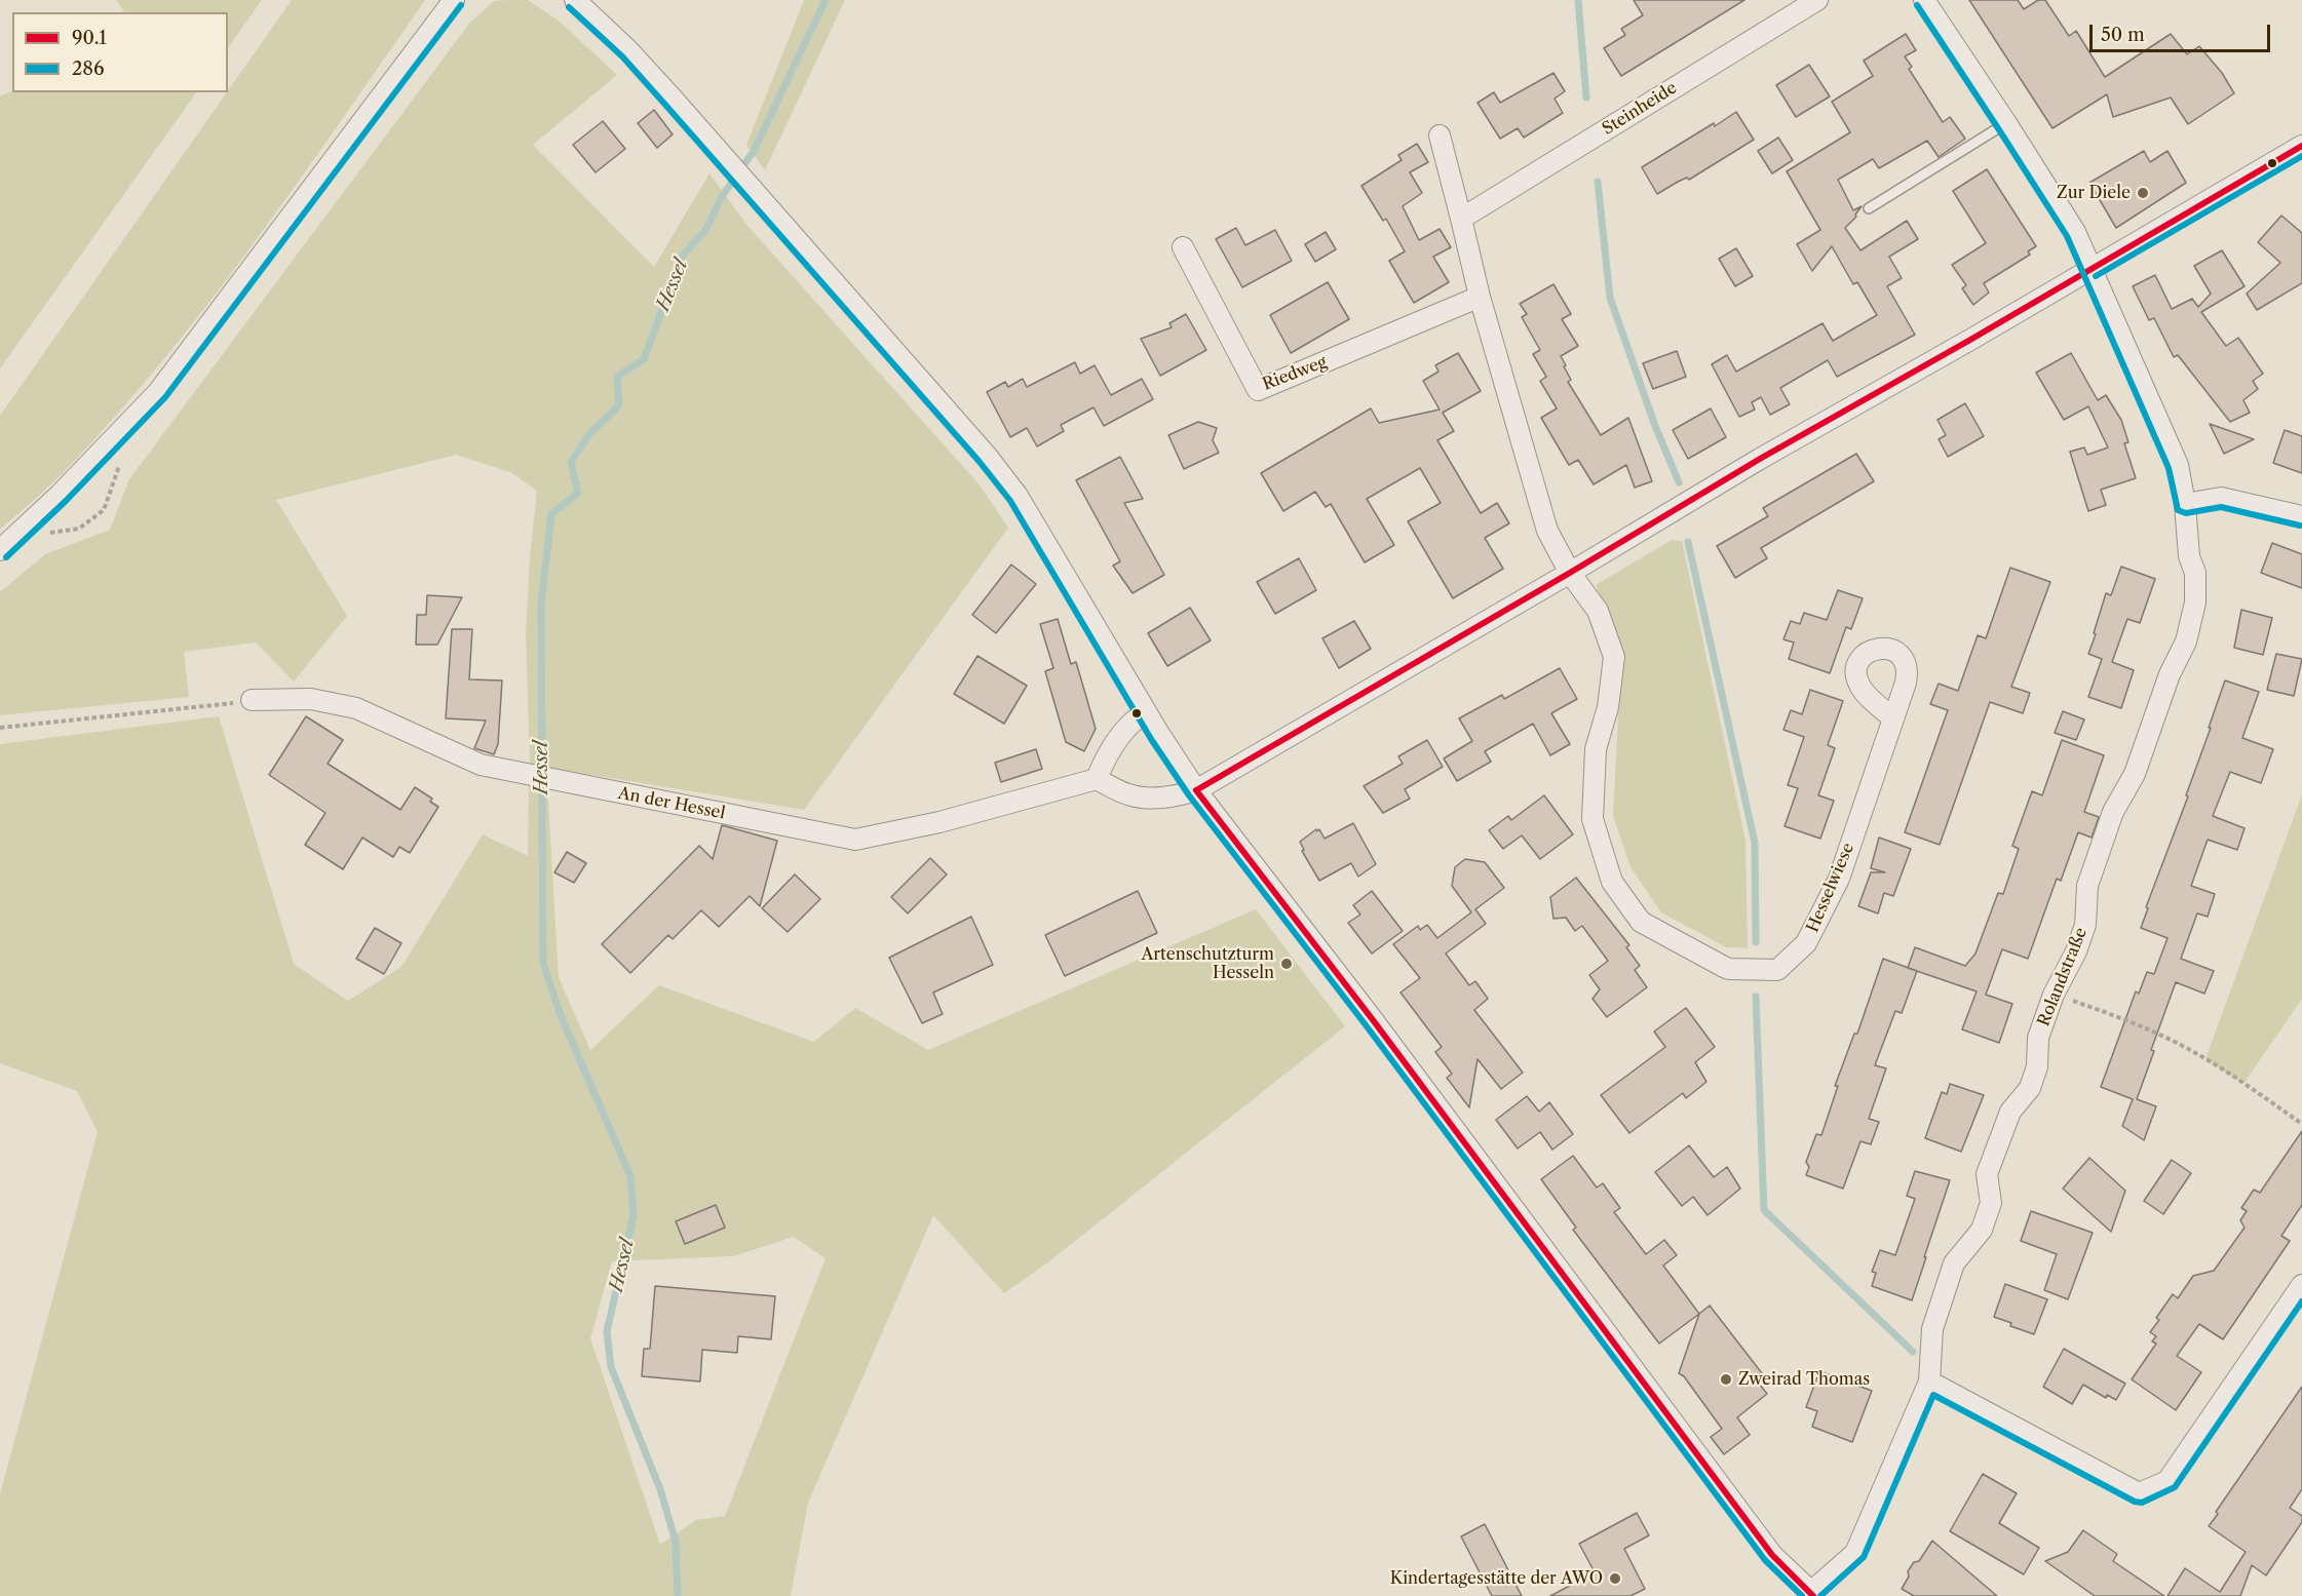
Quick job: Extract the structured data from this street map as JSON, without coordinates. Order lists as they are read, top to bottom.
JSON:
{
  "streets": {
    "street": [
      "Steinheide",
      "Riedweg",
      "An der Hessel",
      "Hesselwiese",
      "Rolandstraße"
    ]
  },
  "water": ["Hessel"],
  "places": [
    "Zur Diele",
    "Artenschutzturm Hesseln",
    "Zweirad Thomas",
    "Kindertagesstätte der AWO"
  ],
  "lines": ["transit line 286", "transit line 90.1"],
  "legend": ["90.1", "286"],
  "scale_bar": "50 m"
}
